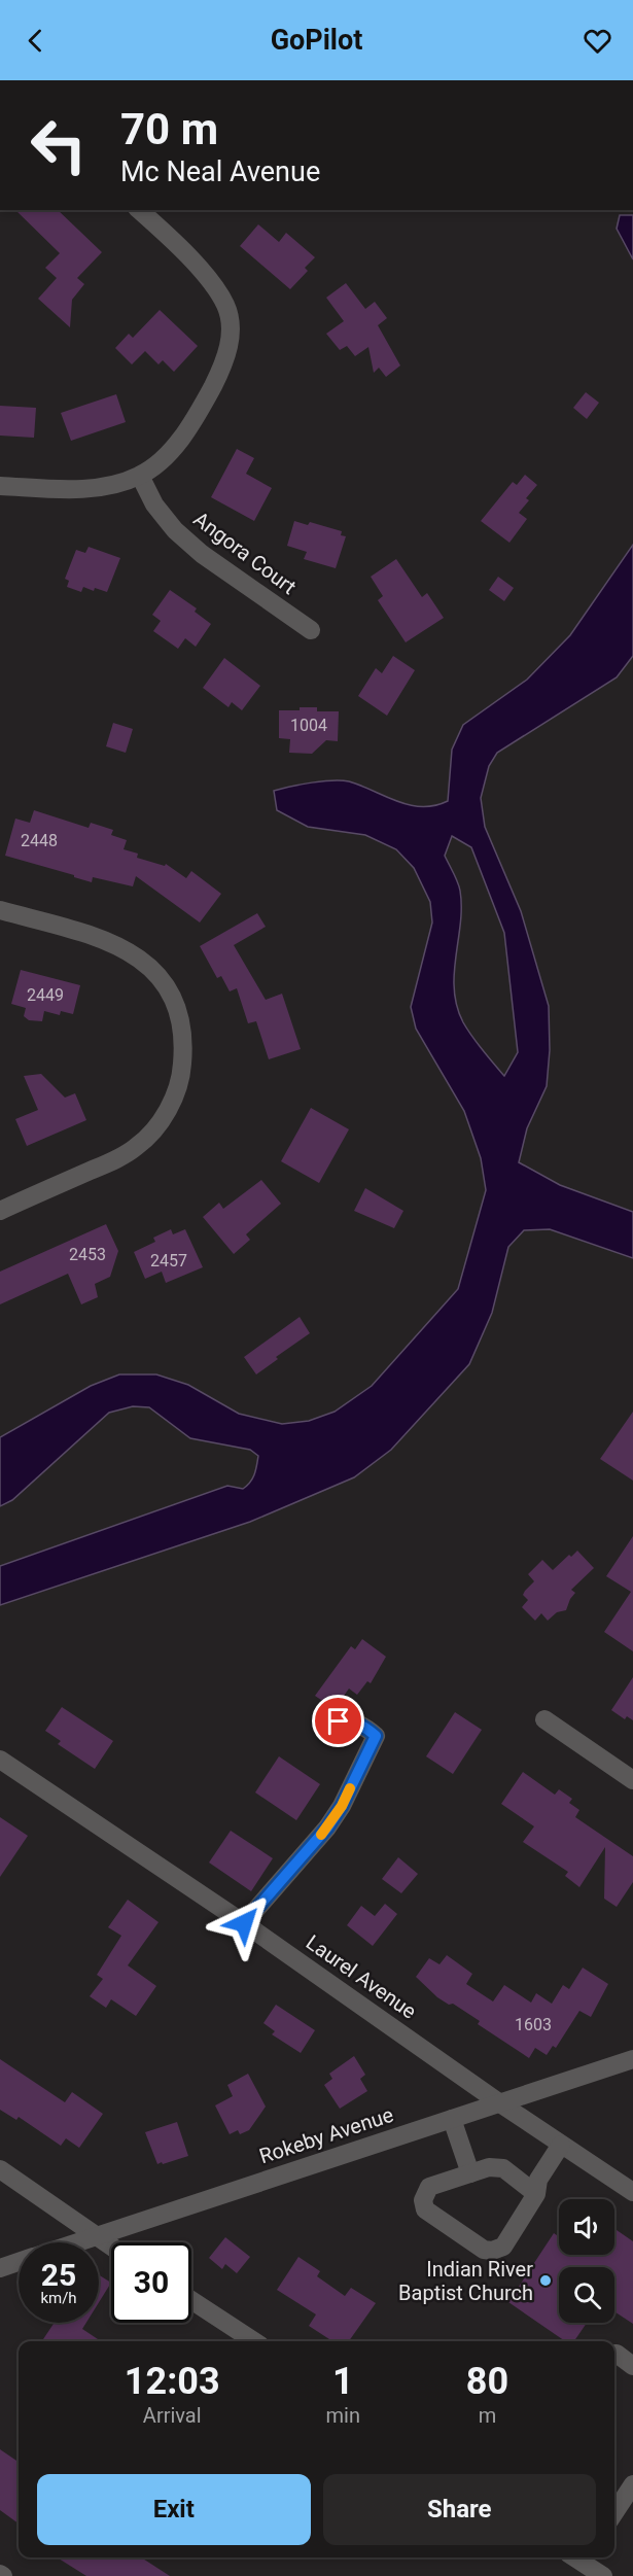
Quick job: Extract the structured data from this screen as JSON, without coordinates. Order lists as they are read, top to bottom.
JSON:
{
  "streets": {
    "street": ["Angora Court", "Laurel Avenue", "Rokeby Avenue"]
  },
  "crossings": [
    ["Laurel Avenue", "Rokeby Avenue"]
  ],
  "places": ["Indian River Baptist Church"],
  "house_numbers": [
    "1004",
    "2448",
    "2449",
    "2453",
    "2457",
    "1603"
  ],
  "page": {
    "header": "GoPilot",
    "turn": ["70 m", "Mc Neal Avenue"],
    "speed": "25 km/h",
    "limit": "30",
    "eta": [
      "12:03",
      "Arrival",
      "1",
      "min",
      "80",
      "m"
    ],
    "buttons": ["Exit", "Share"]
  }
}
